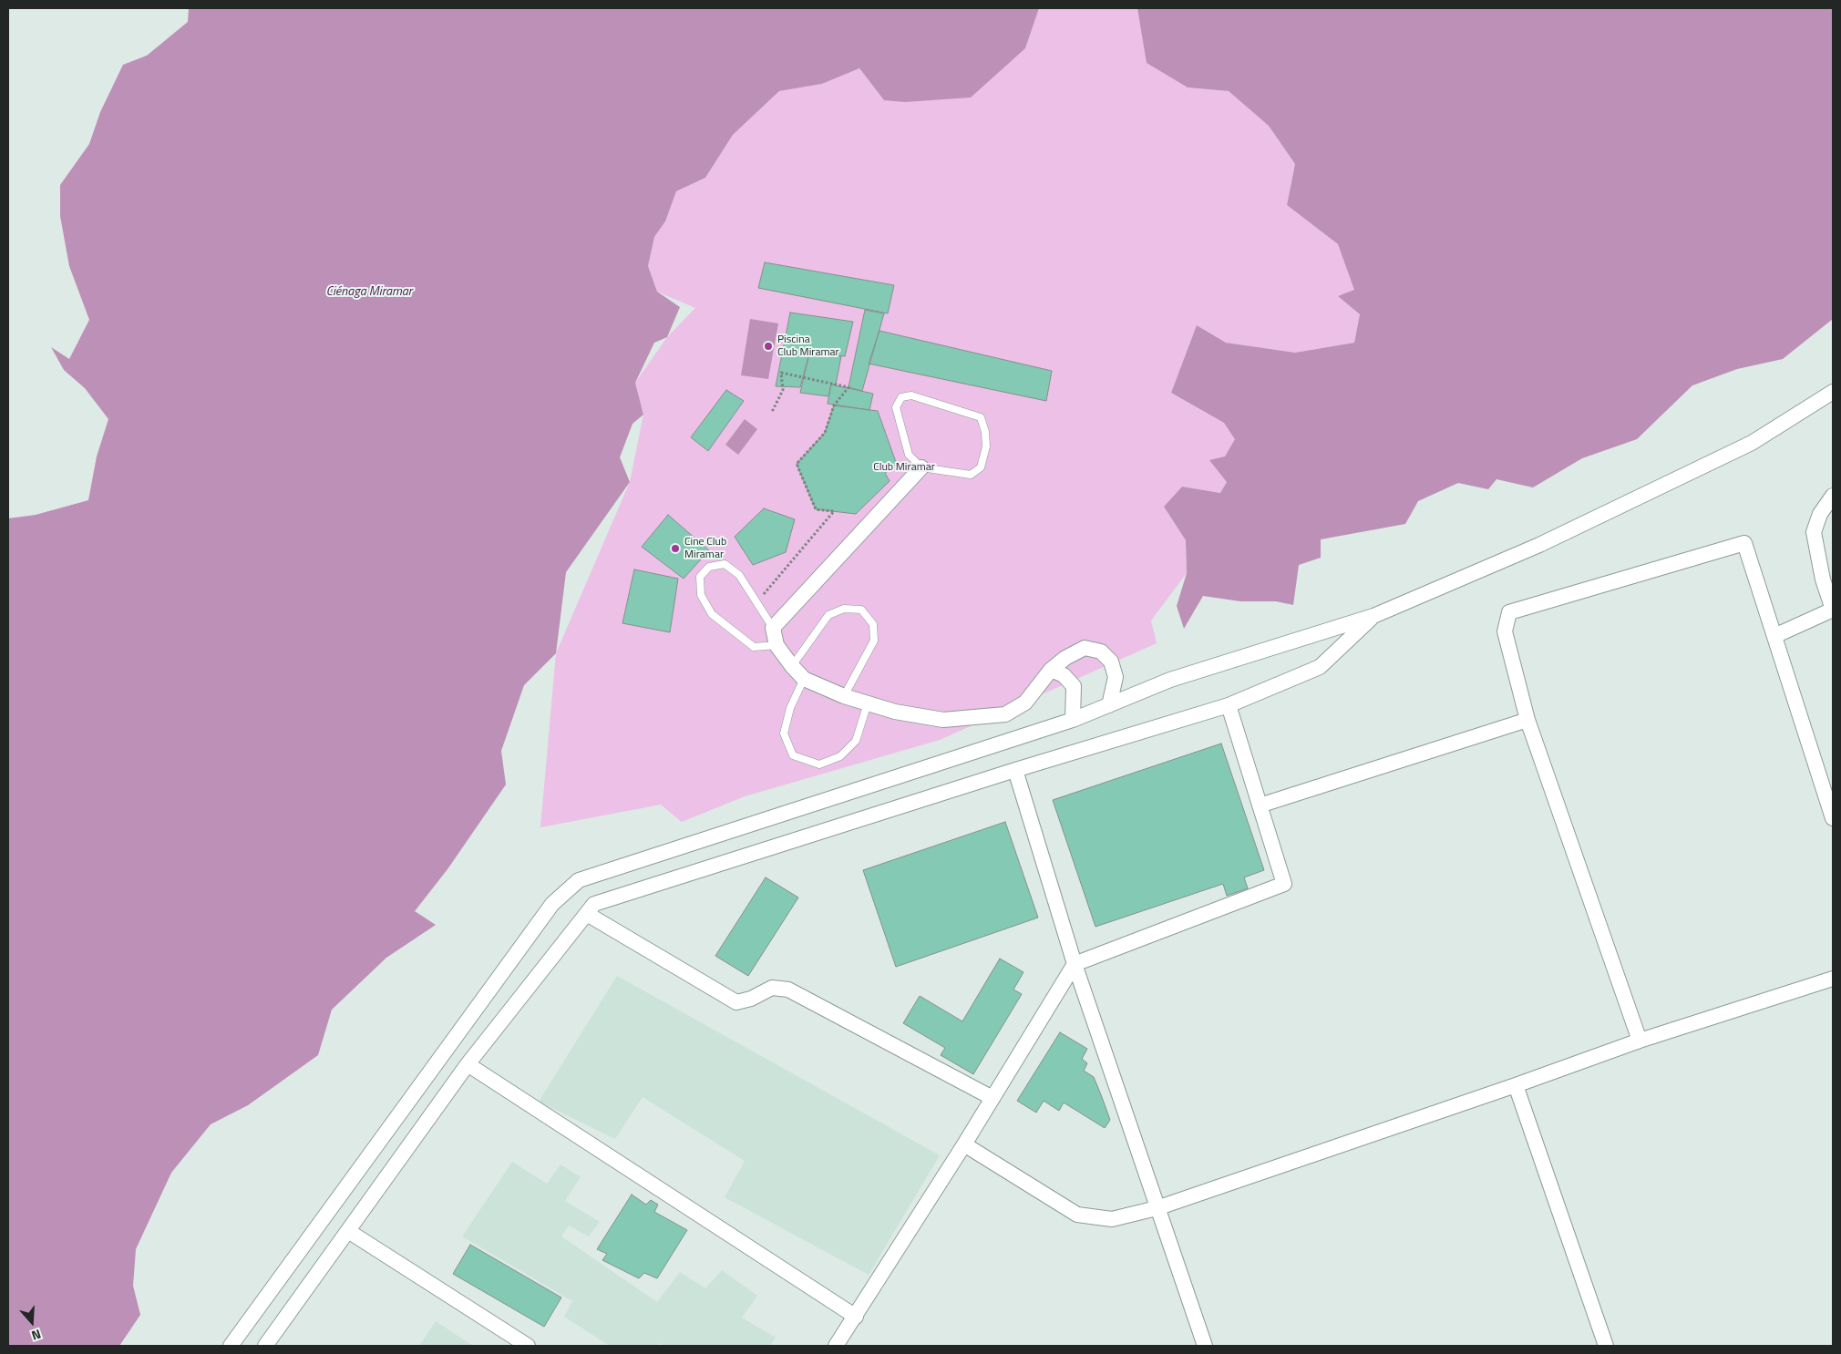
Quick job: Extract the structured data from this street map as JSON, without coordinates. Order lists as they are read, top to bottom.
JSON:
{
  "water": ["Ciénaga Miramar"],
  "parks": ["Club Miramar"],
  "places": ["Piscina Club Miramar", "Cine Club Miramar"],
  "north": "bottom"
}
